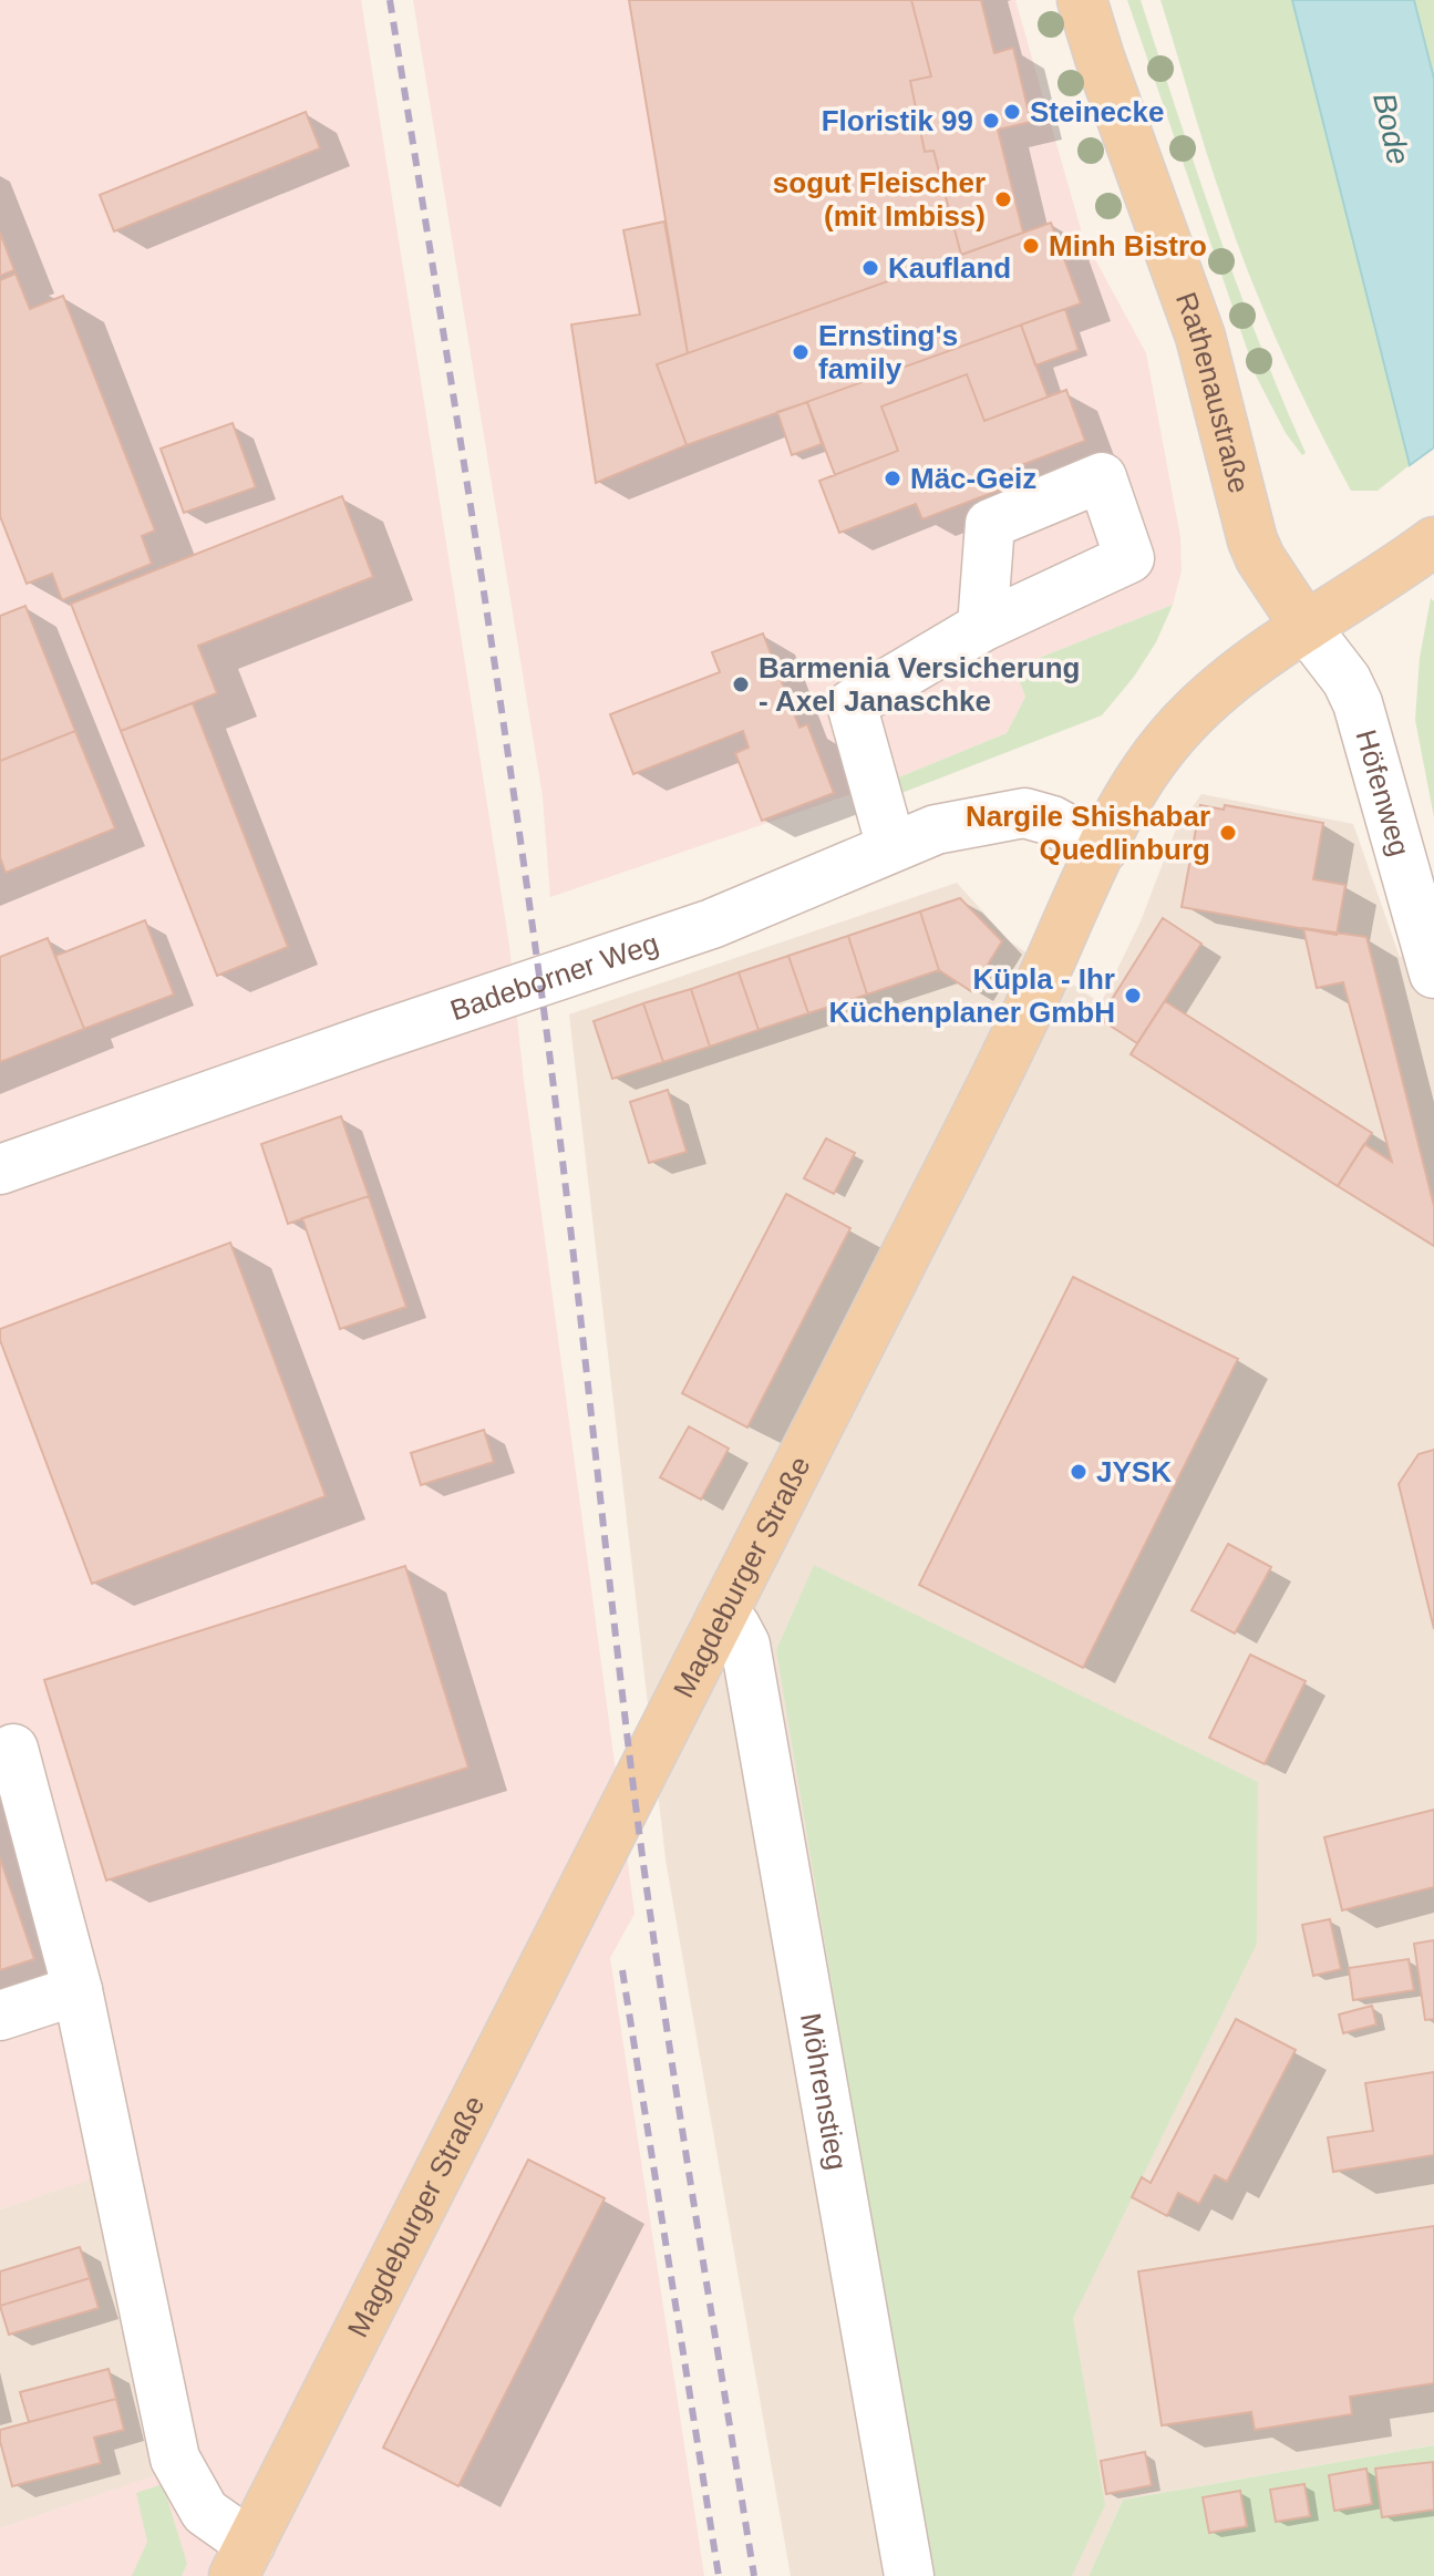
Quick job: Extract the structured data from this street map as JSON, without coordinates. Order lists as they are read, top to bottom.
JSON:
{
  "streets": {
    "main road": ["Rathenaustraße", "Magdeburger Straße"],
    "street": ["Höfenweg", "Badeborner Weg", "Möhrenstieg"]
  },
  "crossings": [
    ["Rathenaustraße", "Höfenweg"],
    ["Rathenaustraße", "Magdeburger Straße"],
    ["Höfenweg", "Magdeburger Straße"],
    ["Badeborner Weg", "Magdeburger Straße"],
    ["Magdeburger Straße", "Möhrenstieg"]
  ],
  "water": ["Bode"],
  "places": [
    "Steinecke",
    "Floristik 99",
    "sogut Fleischer (mit Imbiss)",
    "Minh Bistro",
    "Kaufland",
    "Ernsting's family",
    "Mäc-Geiz",
    "Barmenia Versicherung - Axel Janaschke",
    "Nargile Shishabar Quedlinburg",
    "Küpla - Ihr Küchenplaner GmbH",
    "JYSK"
  ]
}
